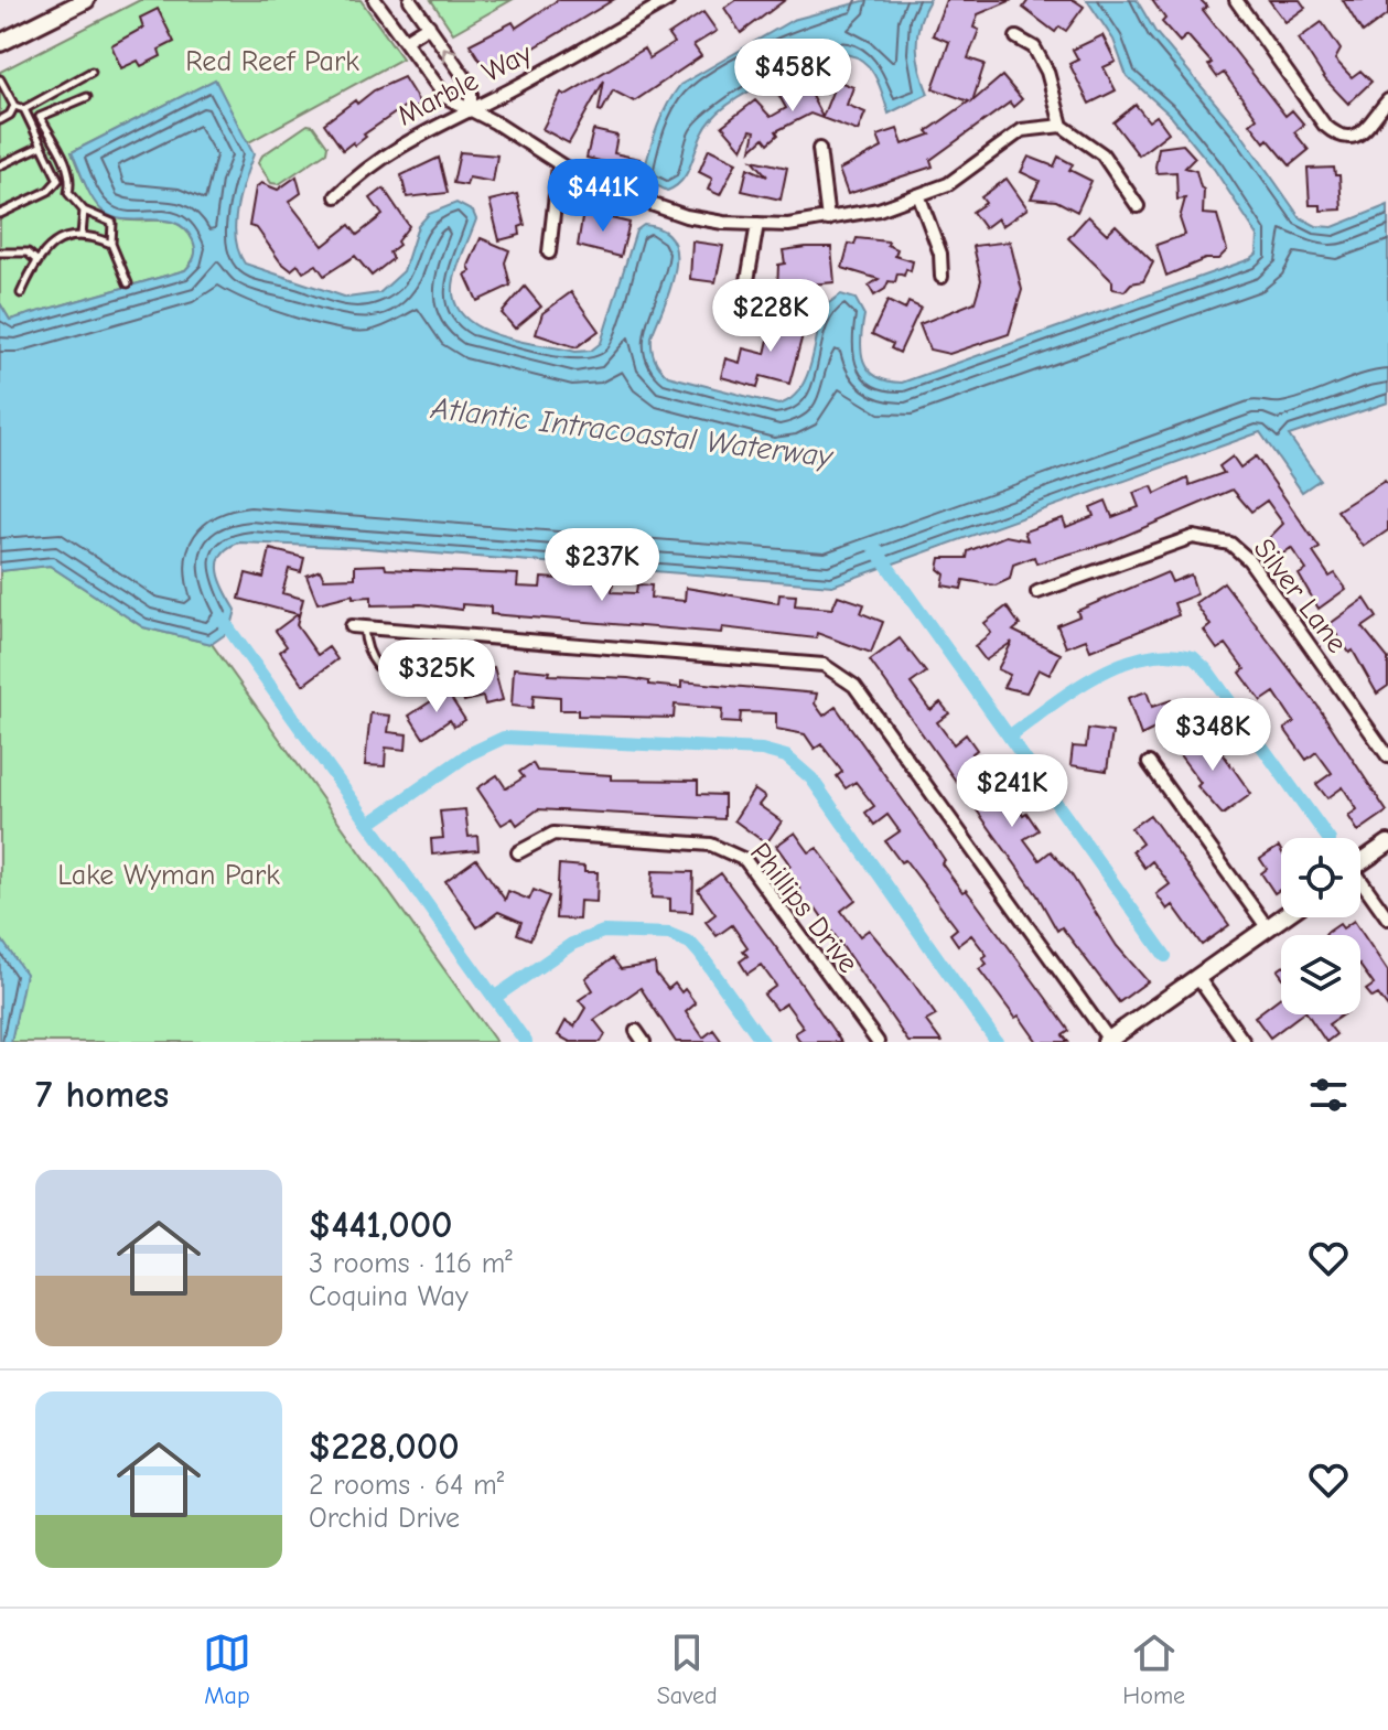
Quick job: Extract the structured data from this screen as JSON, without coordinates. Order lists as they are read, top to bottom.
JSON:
{
  "streets": {
    "street": ["Marble Way", "Silver Lane", "Phillips Drive"]
  },
  "water": ["Atlantic Intracoastal Waterway"],
  "parks": ["Red Reef Park", "Lake Wyman Park"],
  "page": {
    "price": [
      "$458K",
      "$441K",
      "$228K",
      "$237K",
      "$325K",
      "$348K",
      "$241K"
    ],
    "heading": "7 homes",
    "list": [
      {
        "name": "$441,000",
        "note": "3 rooms · 116 m² · Coquina Way"
      },
      {
        "name": "$228,000",
        "note": "2 rooms · 64 m² · Orchid Drive"
      }
    ],
    "tabs": ["Map", "Saved", "Home"]
  }
}
